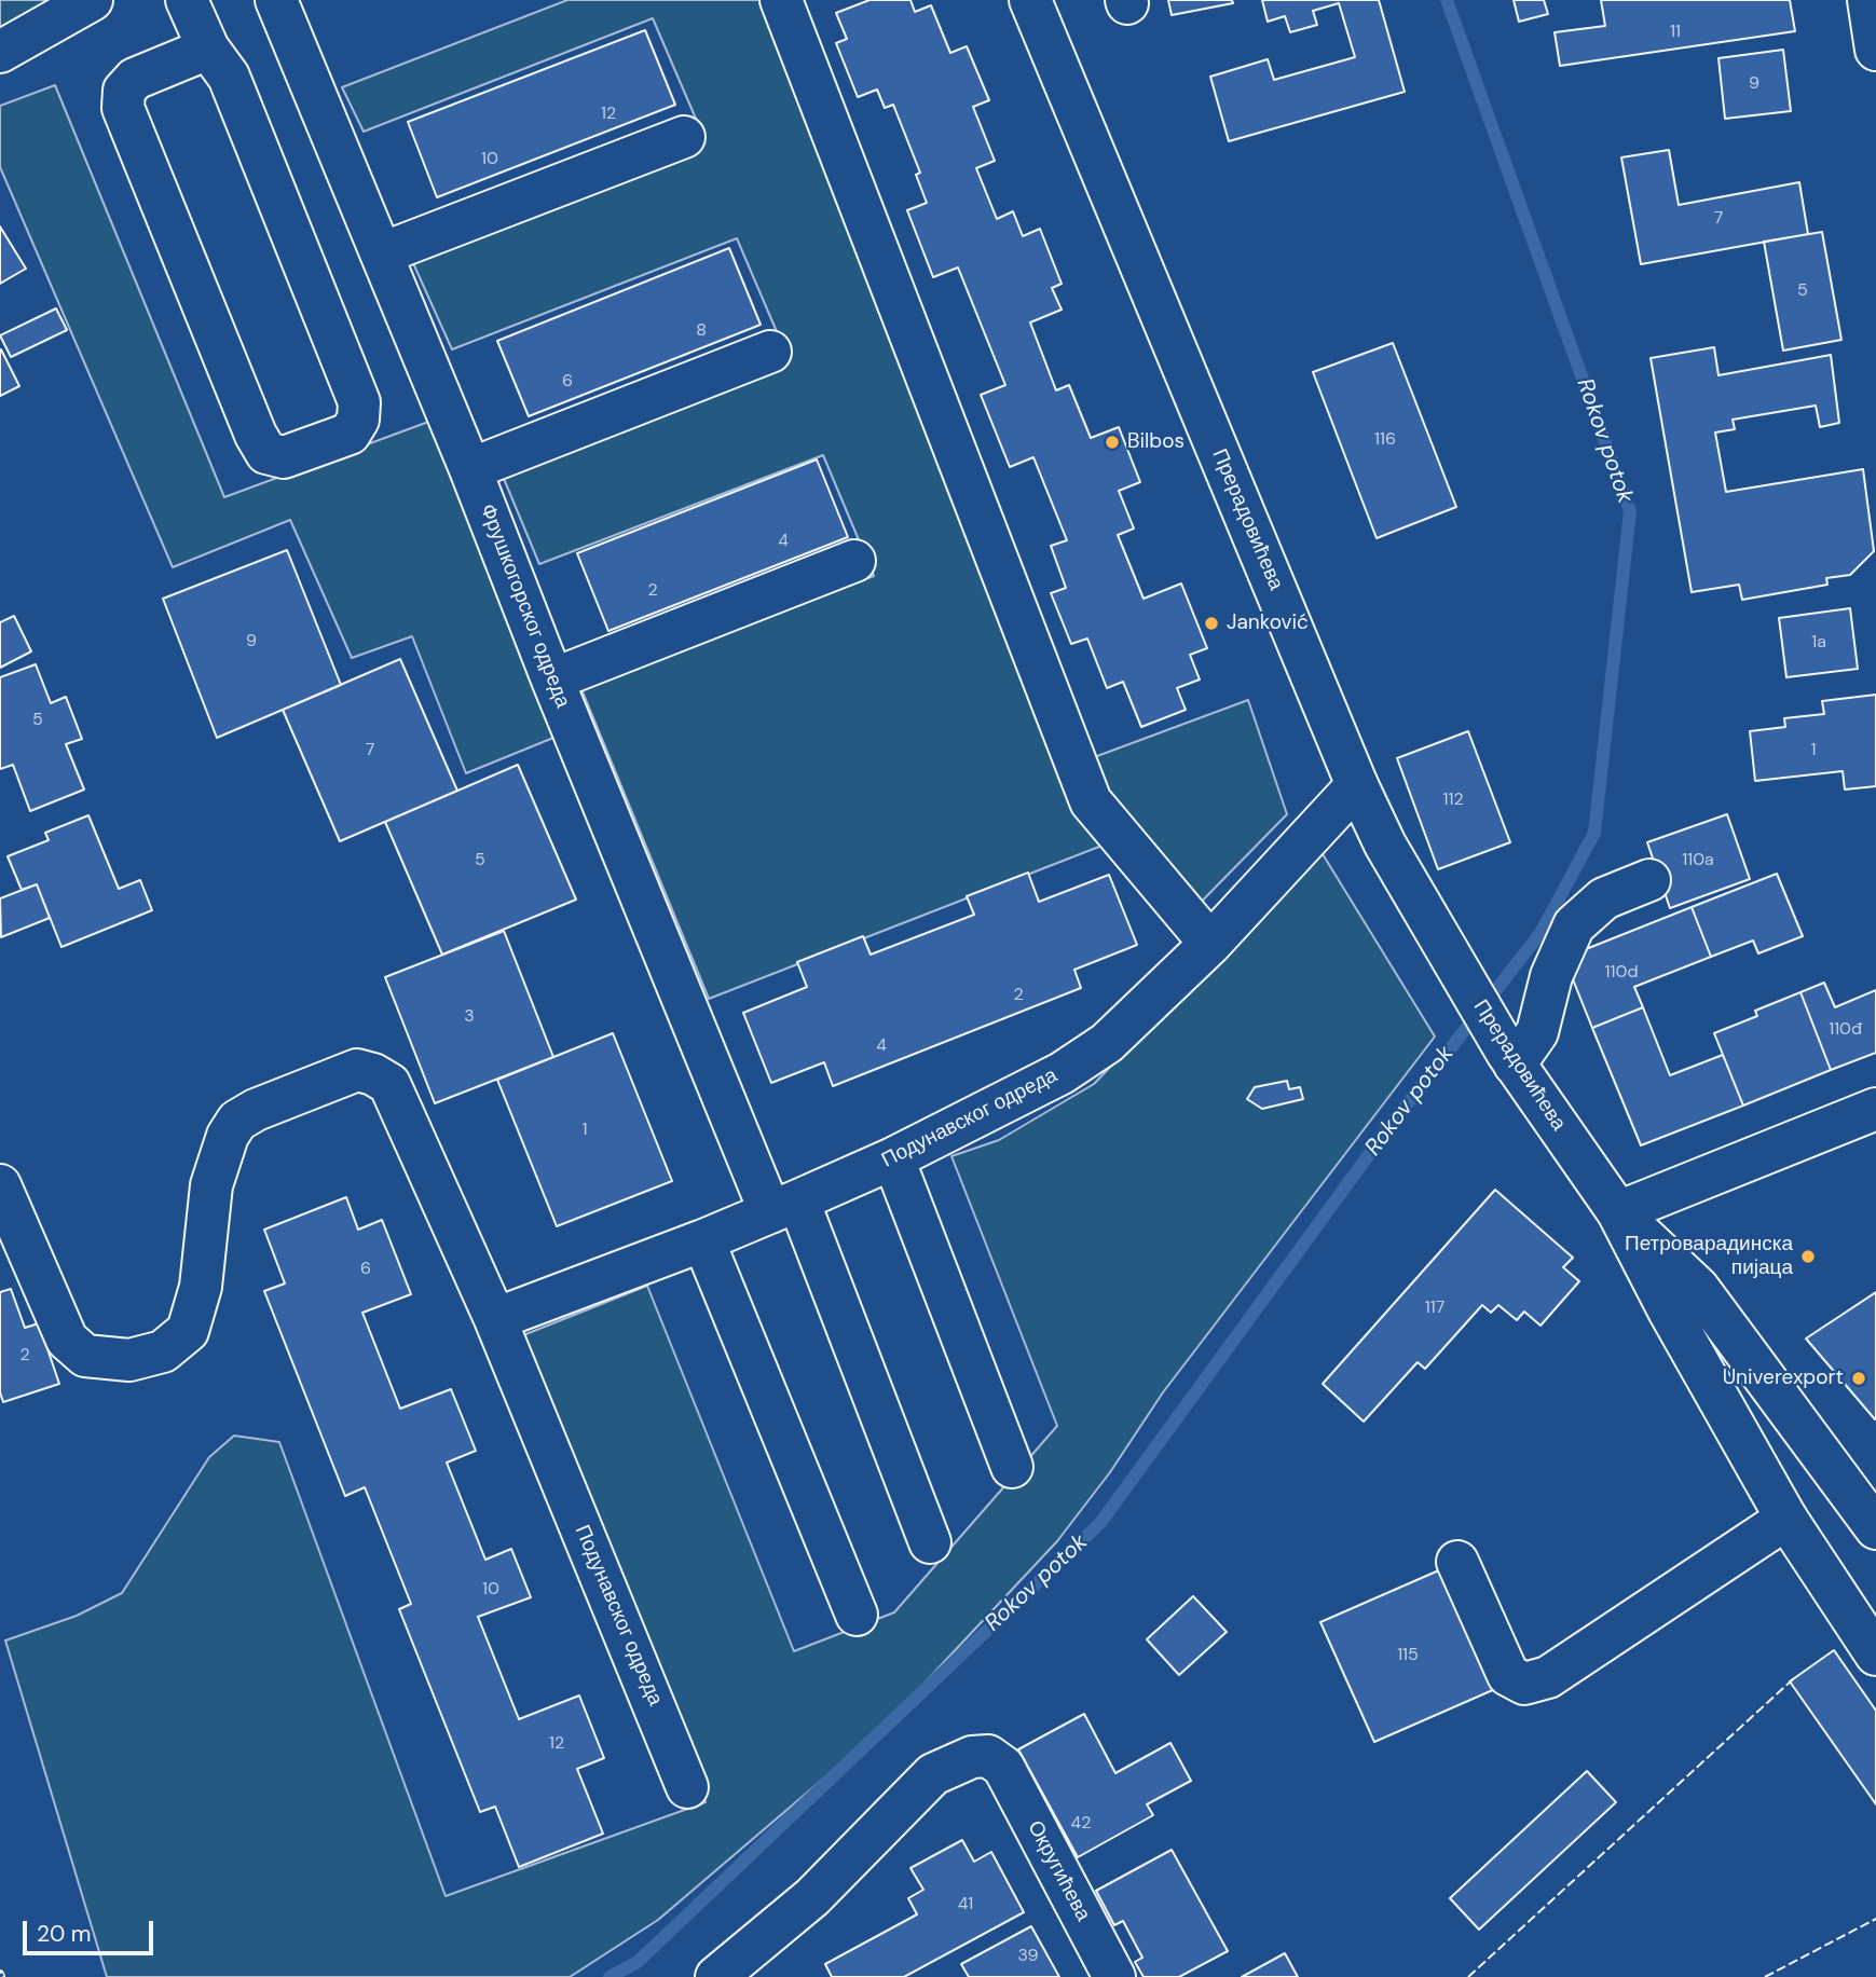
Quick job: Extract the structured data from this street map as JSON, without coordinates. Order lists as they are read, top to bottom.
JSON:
{
  "streets": {
    "street": [
      "Прерадовићева",
      "Фрушкогорског одреда",
      "Подунавског одреда",
      "Округићева"
    ]
  },
  "crossings": [
    ["Прерадовићева", "Подунавског одреда"],
    ["Фрушкогорског одреда", "Подунавског одреда"]
  ],
  "water": ["Rokov potok"],
  "places": [
    "Bilbos",
    "Janković",
    "Петроварадинска пијаца",
    "Univerexport"
  ],
  "house_numbers": [
    "11",
    "9",
    "12",
    "10",
    "7",
    "5",
    "8",
    "6",
    "116",
    "4",
    "2",
    "9",
    "1a",
    "5",
    "7",
    "1",
    "112",
    "5",
    "110a",
    "110d",
    "2",
    "3",
    "110đ",
    "4",
    "1",
    "6",
    "117",
    "2",
    "10",
    "115",
    "12",
    "42",
    "41",
    "39"
  ],
  "scale_bar": "20 m"
}
